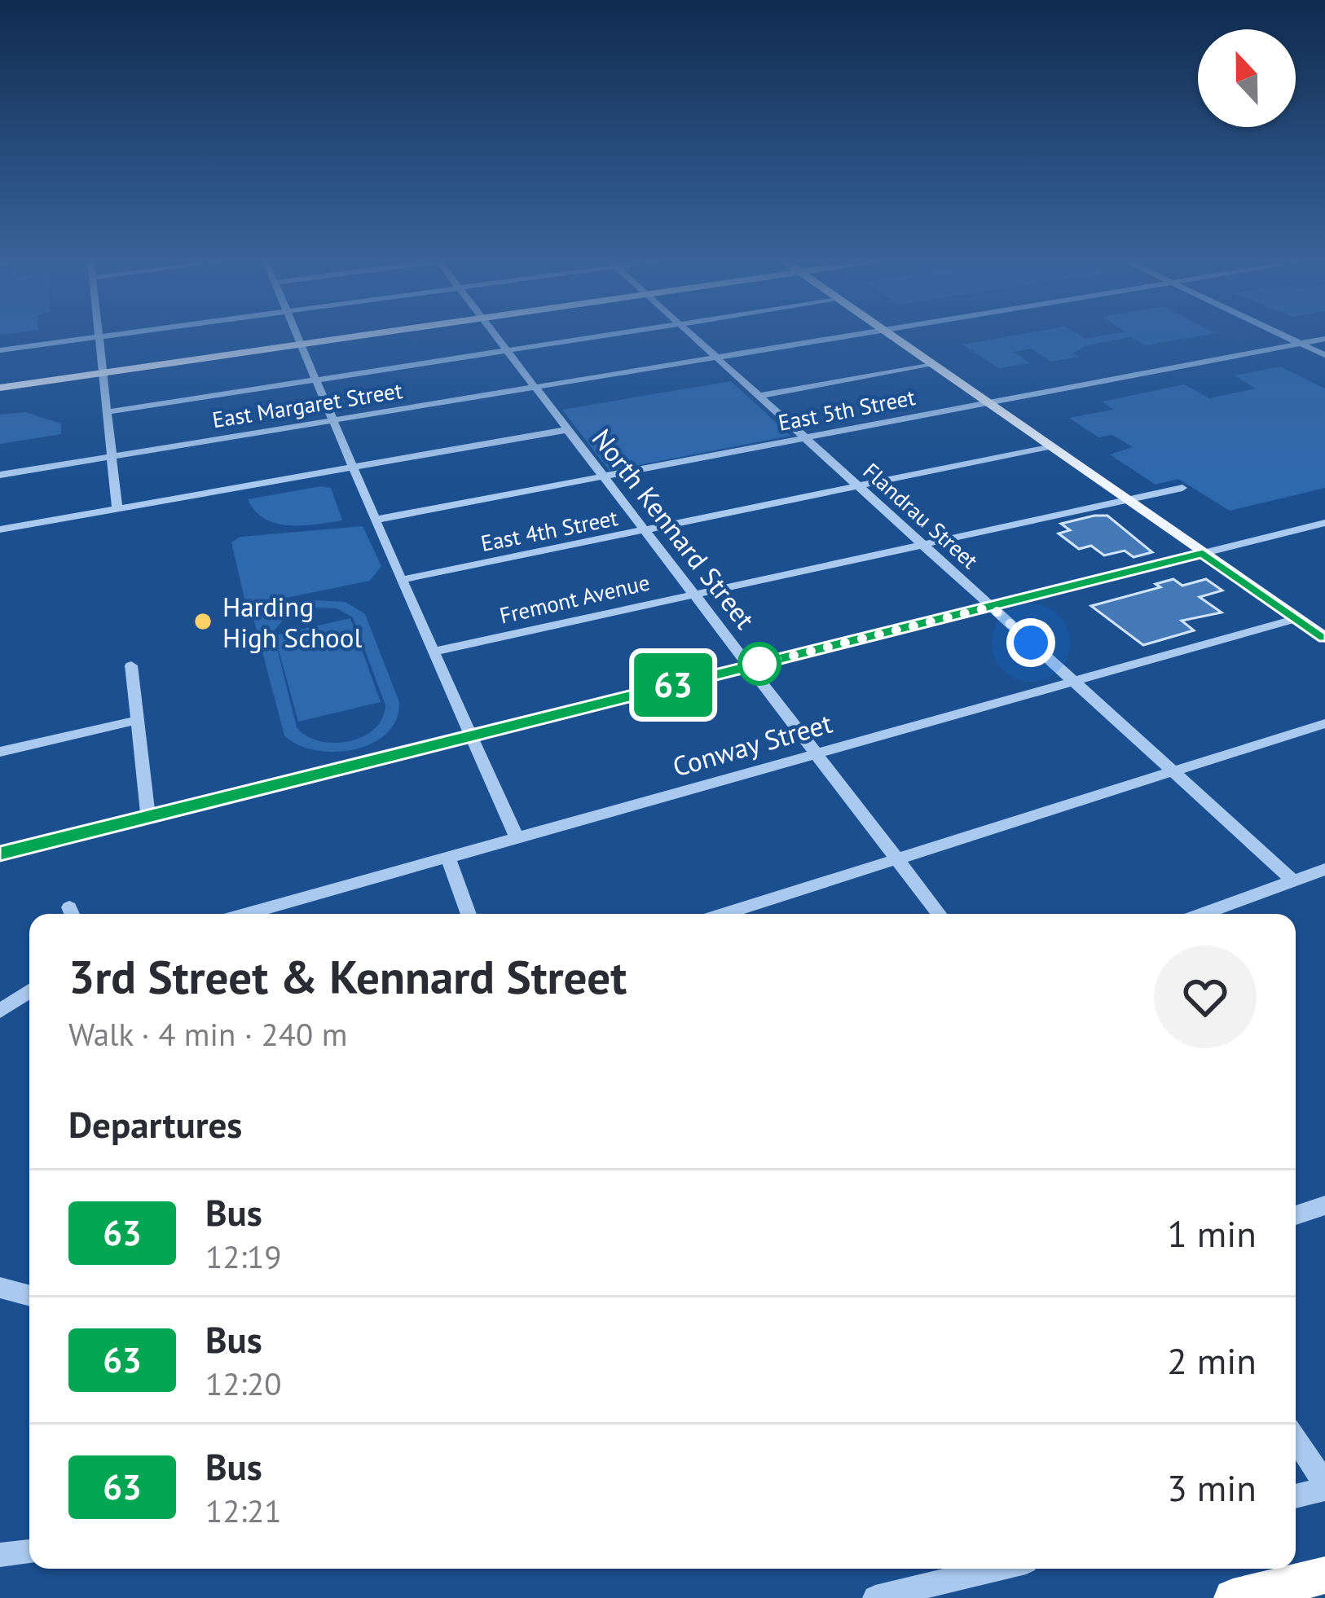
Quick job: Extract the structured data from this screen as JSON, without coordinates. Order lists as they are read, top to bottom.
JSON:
{
  "streets": {
    "street": [
      "East Margaret Street",
      "East 5th Street",
      "Flandrau Street",
      "North Kennard Street",
      "East 4th Street",
      "Fremont Avenue",
      "Conway Street"
    ]
  },
  "crossings": [
    ["East Margaret Street", "Flandrau Street"],
    ["East Margaret Street", "North Kennard Street"],
    ["East 5th Street", "Flandrau Street"],
    ["East 5th Street", "North Kennard Street"],
    ["Flandrau Street", "East 4th Street"],
    ["Flandrau Street", "Fremont Avenue"],
    ["Flandrau Street", "Conway Street"],
    ["North Kennard Street", "East 4th Street"],
    ["North Kennard Street", "Fremont Avenue"],
    ["North Kennard Street", "Conway Street"]
  ],
  "places": ["Harding High School"],
  "lines": ["bus line 63"],
  "north": "top",
  "page": {
    "on_map": "63",
    "heading": [
      ["3rd Street & Kennard Street", "Walk · 4 min · 240 m"],
      "Departures"
    ],
    "list": [
      {
        "mark": "63",
        "name": "Bus",
        "note": "12:19",
        "value": "1 min"
      },
      {
        "mark": "63",
        "name": "Bus",
        "note": "12:20",
        "value": "2 min"
      },
      {
        "mark": "63",
        "name": "Bus",
        "note": "12:21",
        "value": "3 min"
      }
    ]
  }
}
